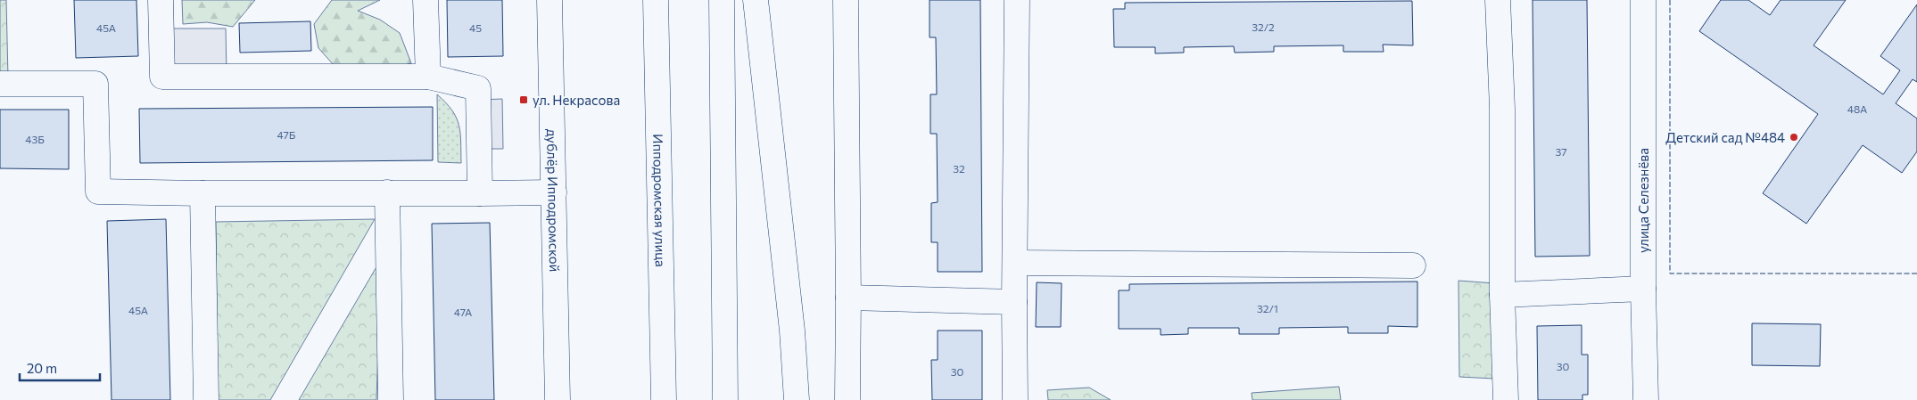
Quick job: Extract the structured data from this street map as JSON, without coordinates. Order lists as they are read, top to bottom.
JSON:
{
  "streets": {
    "main road": ["дублёр Ипподромской", "Ипподромская улица", "улица Селезнёва"]
  },
  "places": {
    "transit": ["ул. Некрасова"],
    "other": ["Детский сад №484"]
  },
  "house_numbers": [
    "32/2",
    "45А",
    "45",
    "48А",
    "47Б",
    "43Б",
    "37",
    "32",
    "32/1",
    "45А",
    "47А",
    "30",
    "30"
  ],
  "scale_bar": "20 m"
}
